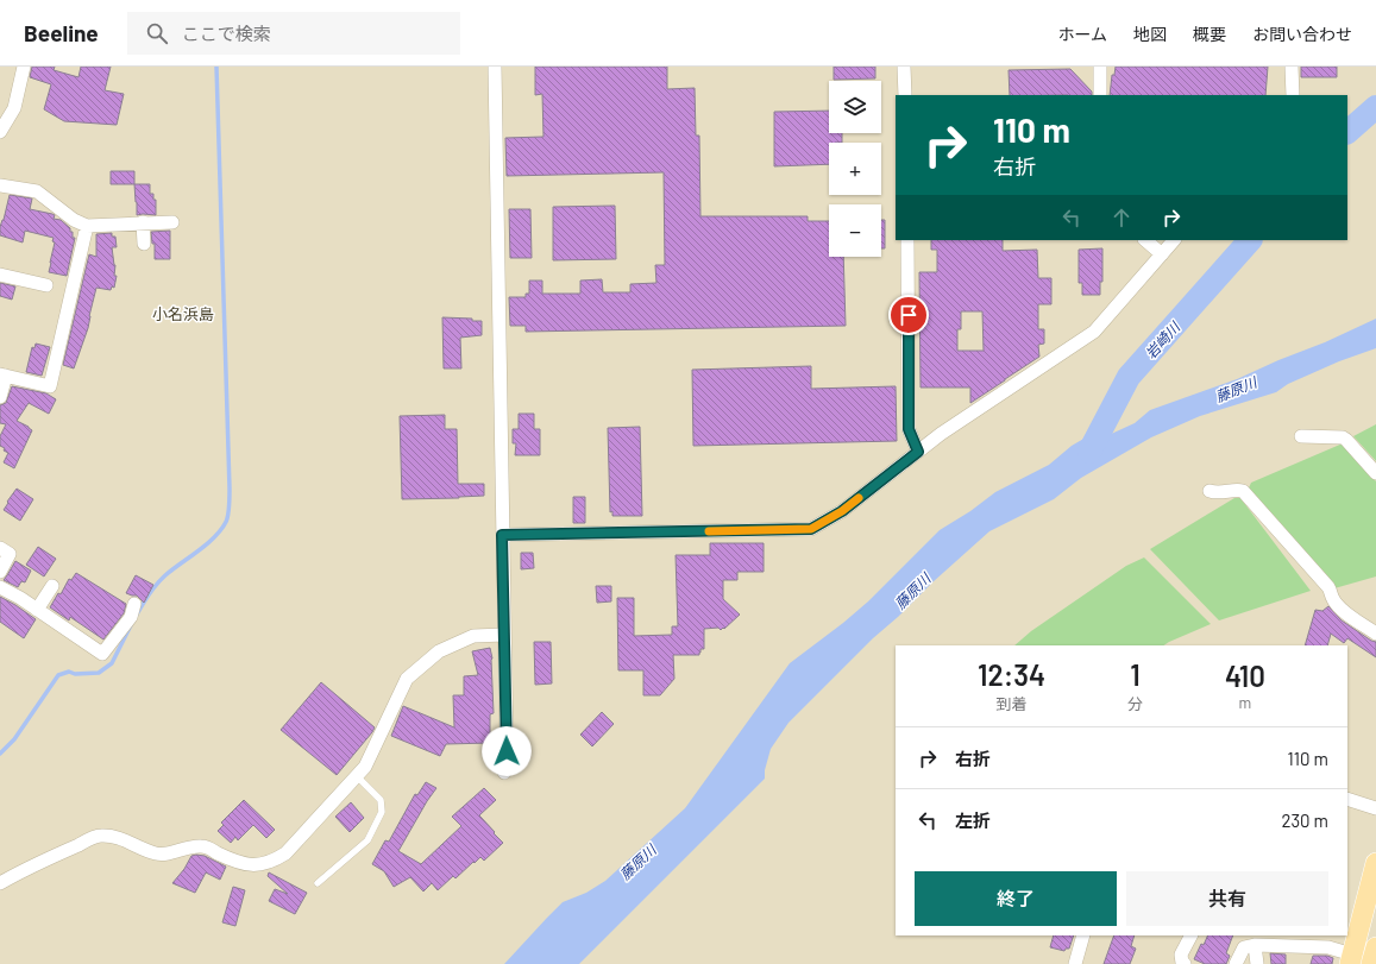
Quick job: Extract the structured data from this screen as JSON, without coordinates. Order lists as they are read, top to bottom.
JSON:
{
  "districts": ["小名浜島"],
  "water": ["岩崎川", "藤原川"],
  "page": {
    "header": "Beeline",
    "search": "ここで検索",
    "nav": [
      "ホーム",
      "地図",
      "概要",
      "お問い合わせ"
    ],
    "map_buttons": ["+", "−"],
    "turn": ["110 m", "右折"],
    "eta": [
      "12:34",
      "到着",
      "1",
      "分",
      "410",
      "m"
    ],
    "list": [
      {
        "name": "右折",
        "value": "110 m"
      },
      {
        "name": "左折",
        "value": "230 m"
      }
    ],
    "buttons": ["終了", "共有"]
  }
}
